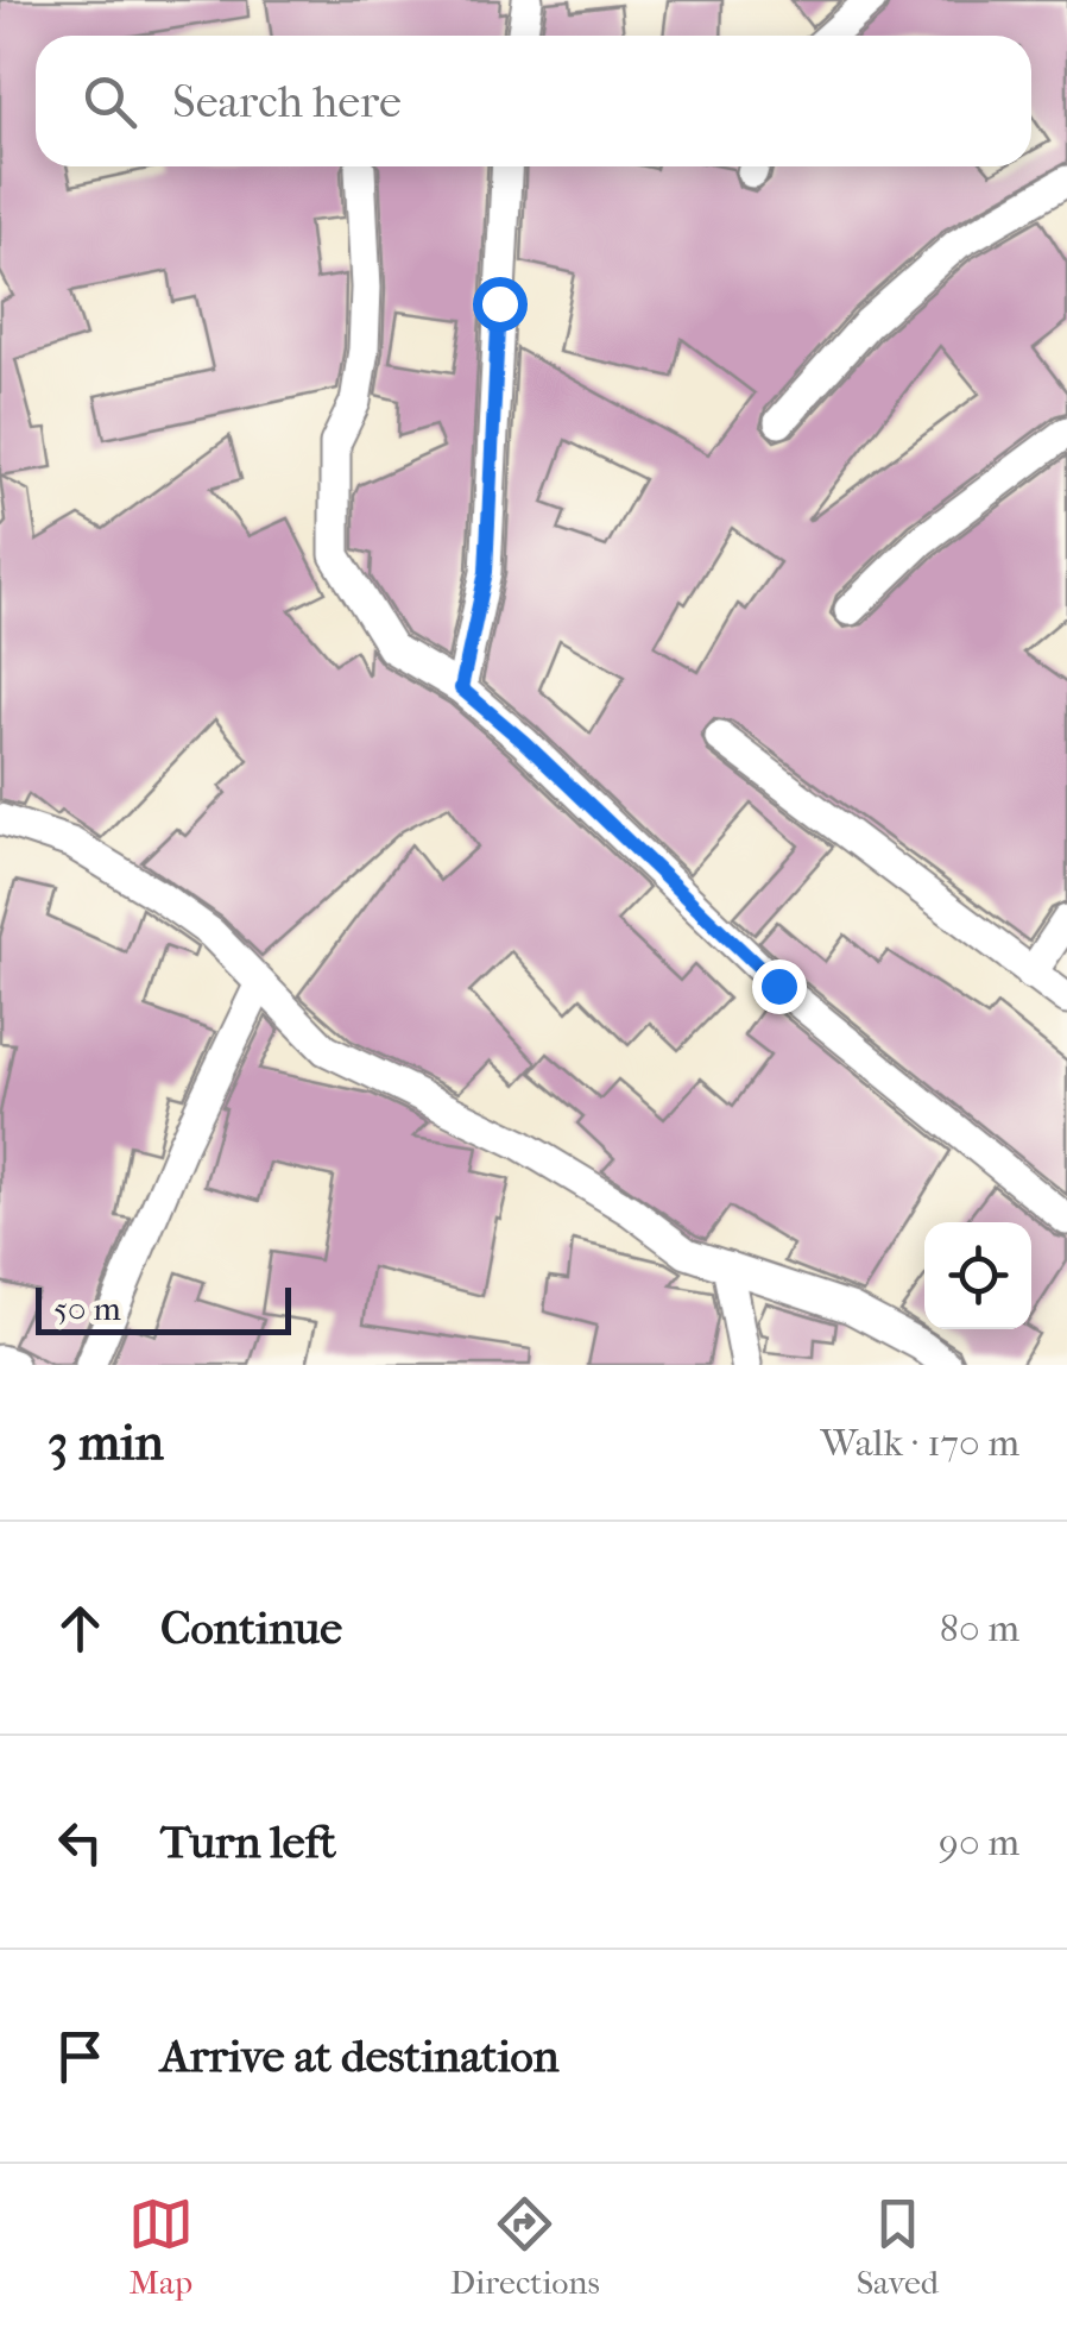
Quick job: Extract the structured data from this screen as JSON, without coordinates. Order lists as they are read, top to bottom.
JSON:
{
  "scale_bar": "50 m",
  "page": {
    "search": "Search here",
    "scale": "50 m",
    "heading": ["3 min", "Walk · 170 m"],
    "list": [
      ["Continue", "80 m"],
      ["Turn left", "90 m"],
      "Arrive at destination"
    ],
    "nav": ["Map", "Directions", "Saved"]
  }
}
